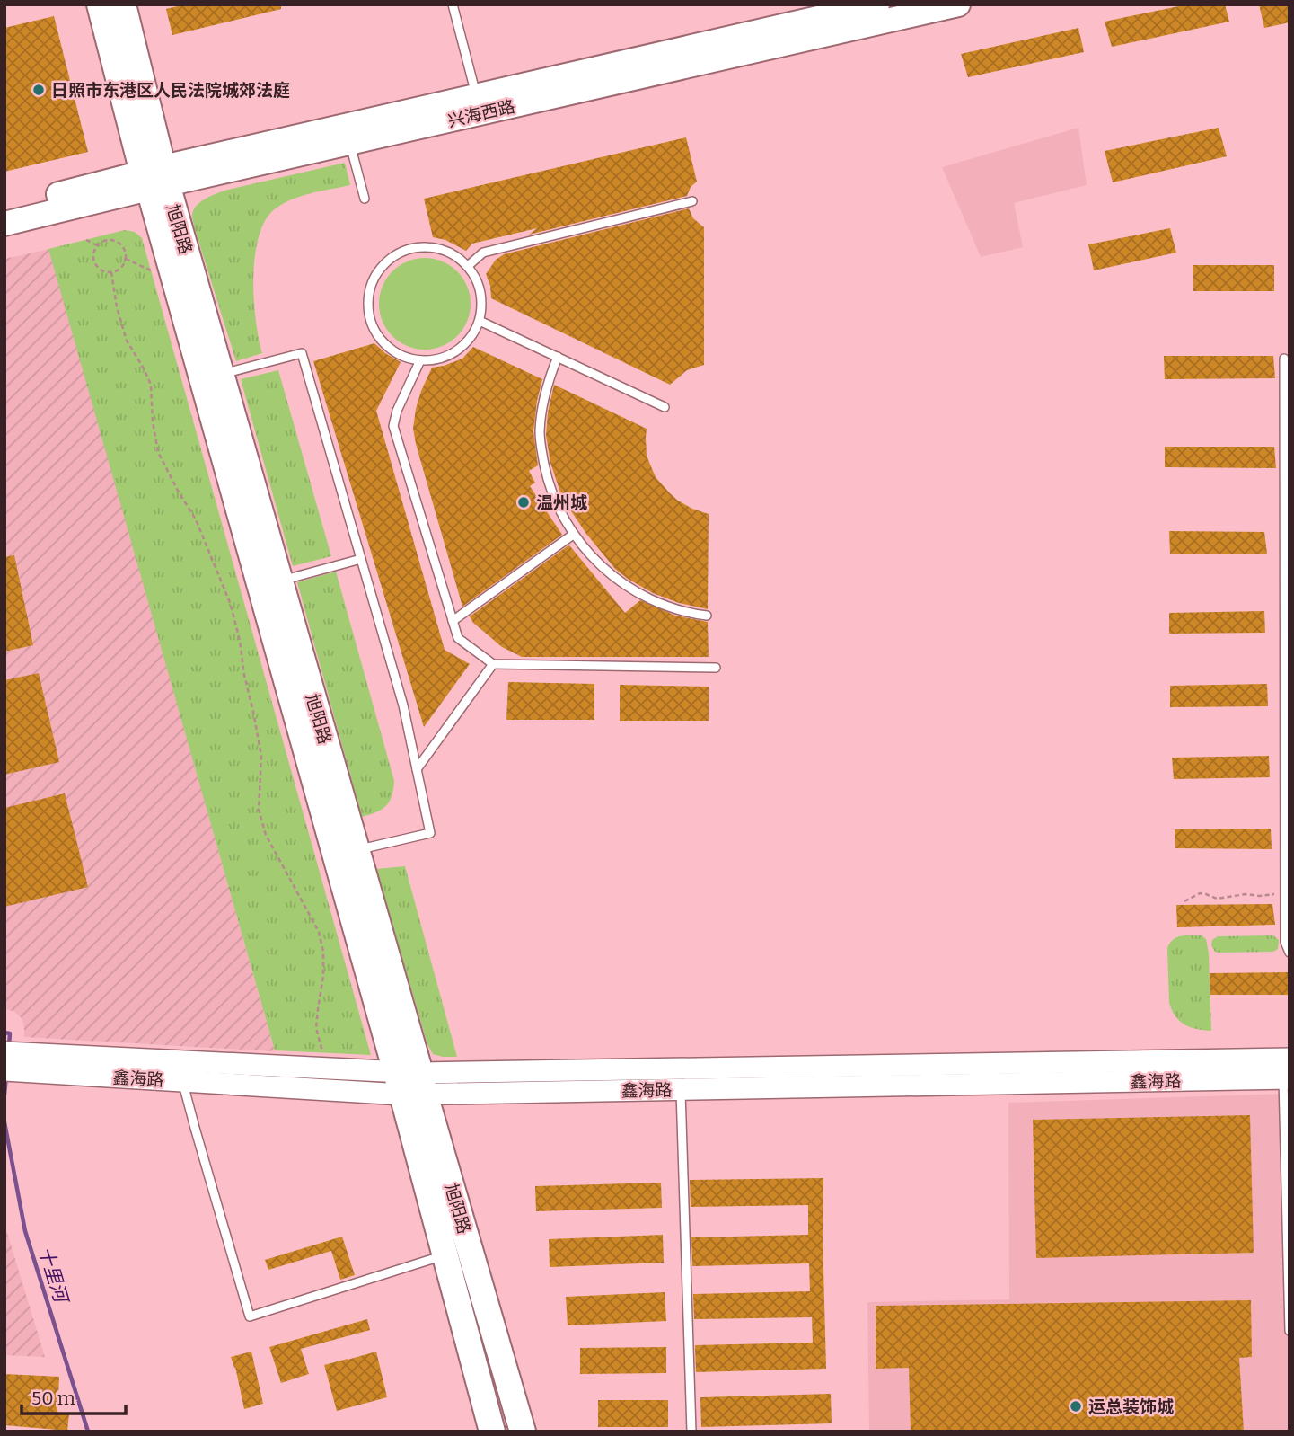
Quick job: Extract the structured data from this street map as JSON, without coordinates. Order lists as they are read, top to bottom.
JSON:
{
  "streets": {
    "main road": ["兴海西路", "旭阳路"],
    "street": ["鑫海路"]
  },
  "crossings": [
    ["兴海西路", "旭阳路"],
    ["旭阳路", "鑫海路"]
  ],
  "water": ["十里河"],
  "places": ["日照市东港区人民法院城郊法庭", "温州城", "运总装饰城"],
  "scale_bar": "50 m"
}
